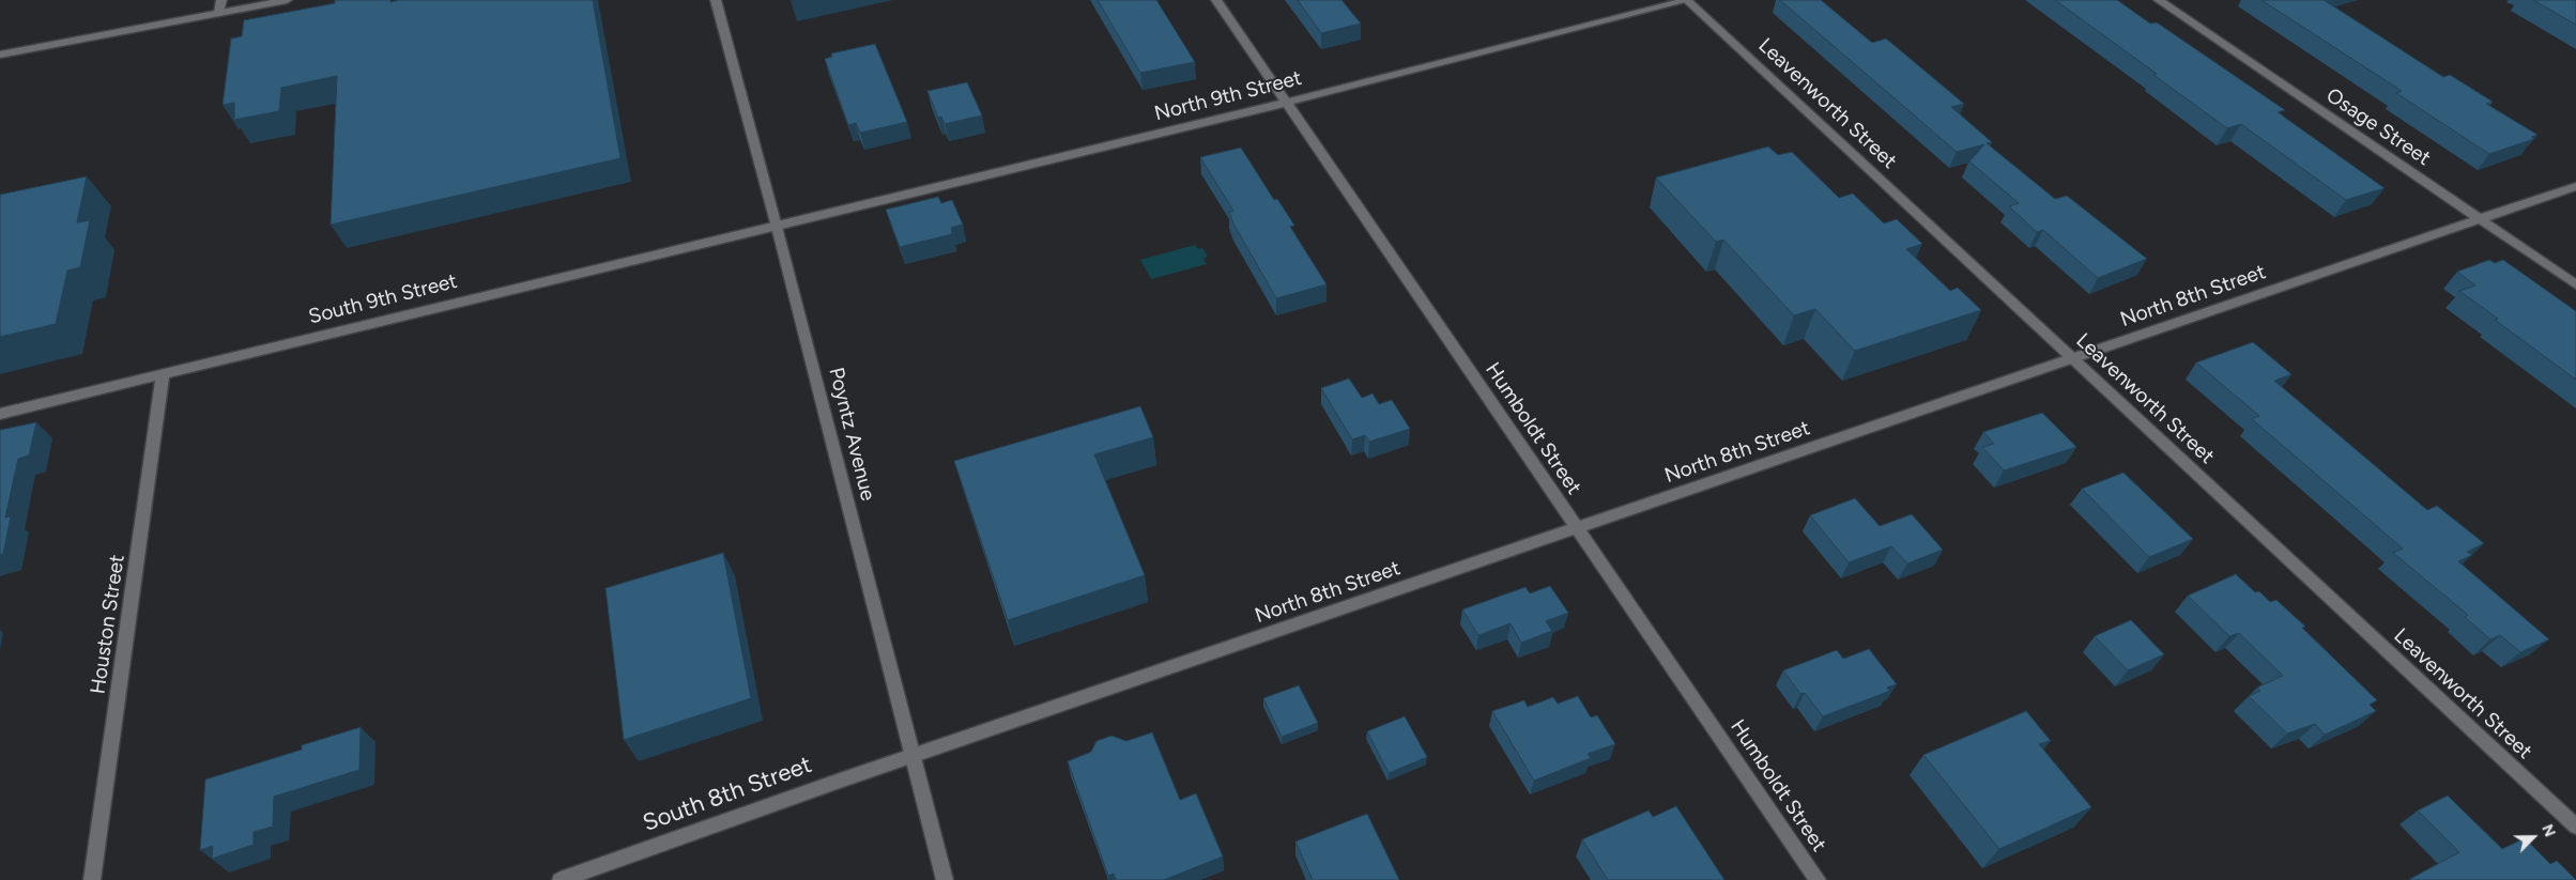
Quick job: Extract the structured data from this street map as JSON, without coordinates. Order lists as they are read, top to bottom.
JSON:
{
  "streets": {
    "street": [
      "North 9th Street",
      "Leavenworth Street",
      "Osage Street",
      "North 8th Street",
      "South 9th Street",
      "Humboldt Street",
      "Poyntz Avenue",
      "Houston Street",
      "South 8th Street"
    ]
  },
  "crossings": [
    ["North 9th Street", "Leavenworth Street"],
    ["North 9th Street", "South 9th Street"],
    ["North 9th Street", "Humboldt Street"],
    ["North 9th Street", "Poyntz Avenue"],
    ["Leavenworth Street", "North 8th Street"],
    ["Osage Street", "North 8th Street"],
    ["North 8th Street", "Humboldt Street"],
    ["North 8th Street", "Poyntz Avenue"],
    ["North 8th Street", "South 8th Street"],
    ["South 9th Street", "Poyntz Avenue"],
    ["South 9th Street", "Houston Street"],
    ["Poyntz Avenue", "South 8th Street"]
  ],
  "north": "top right"
}
